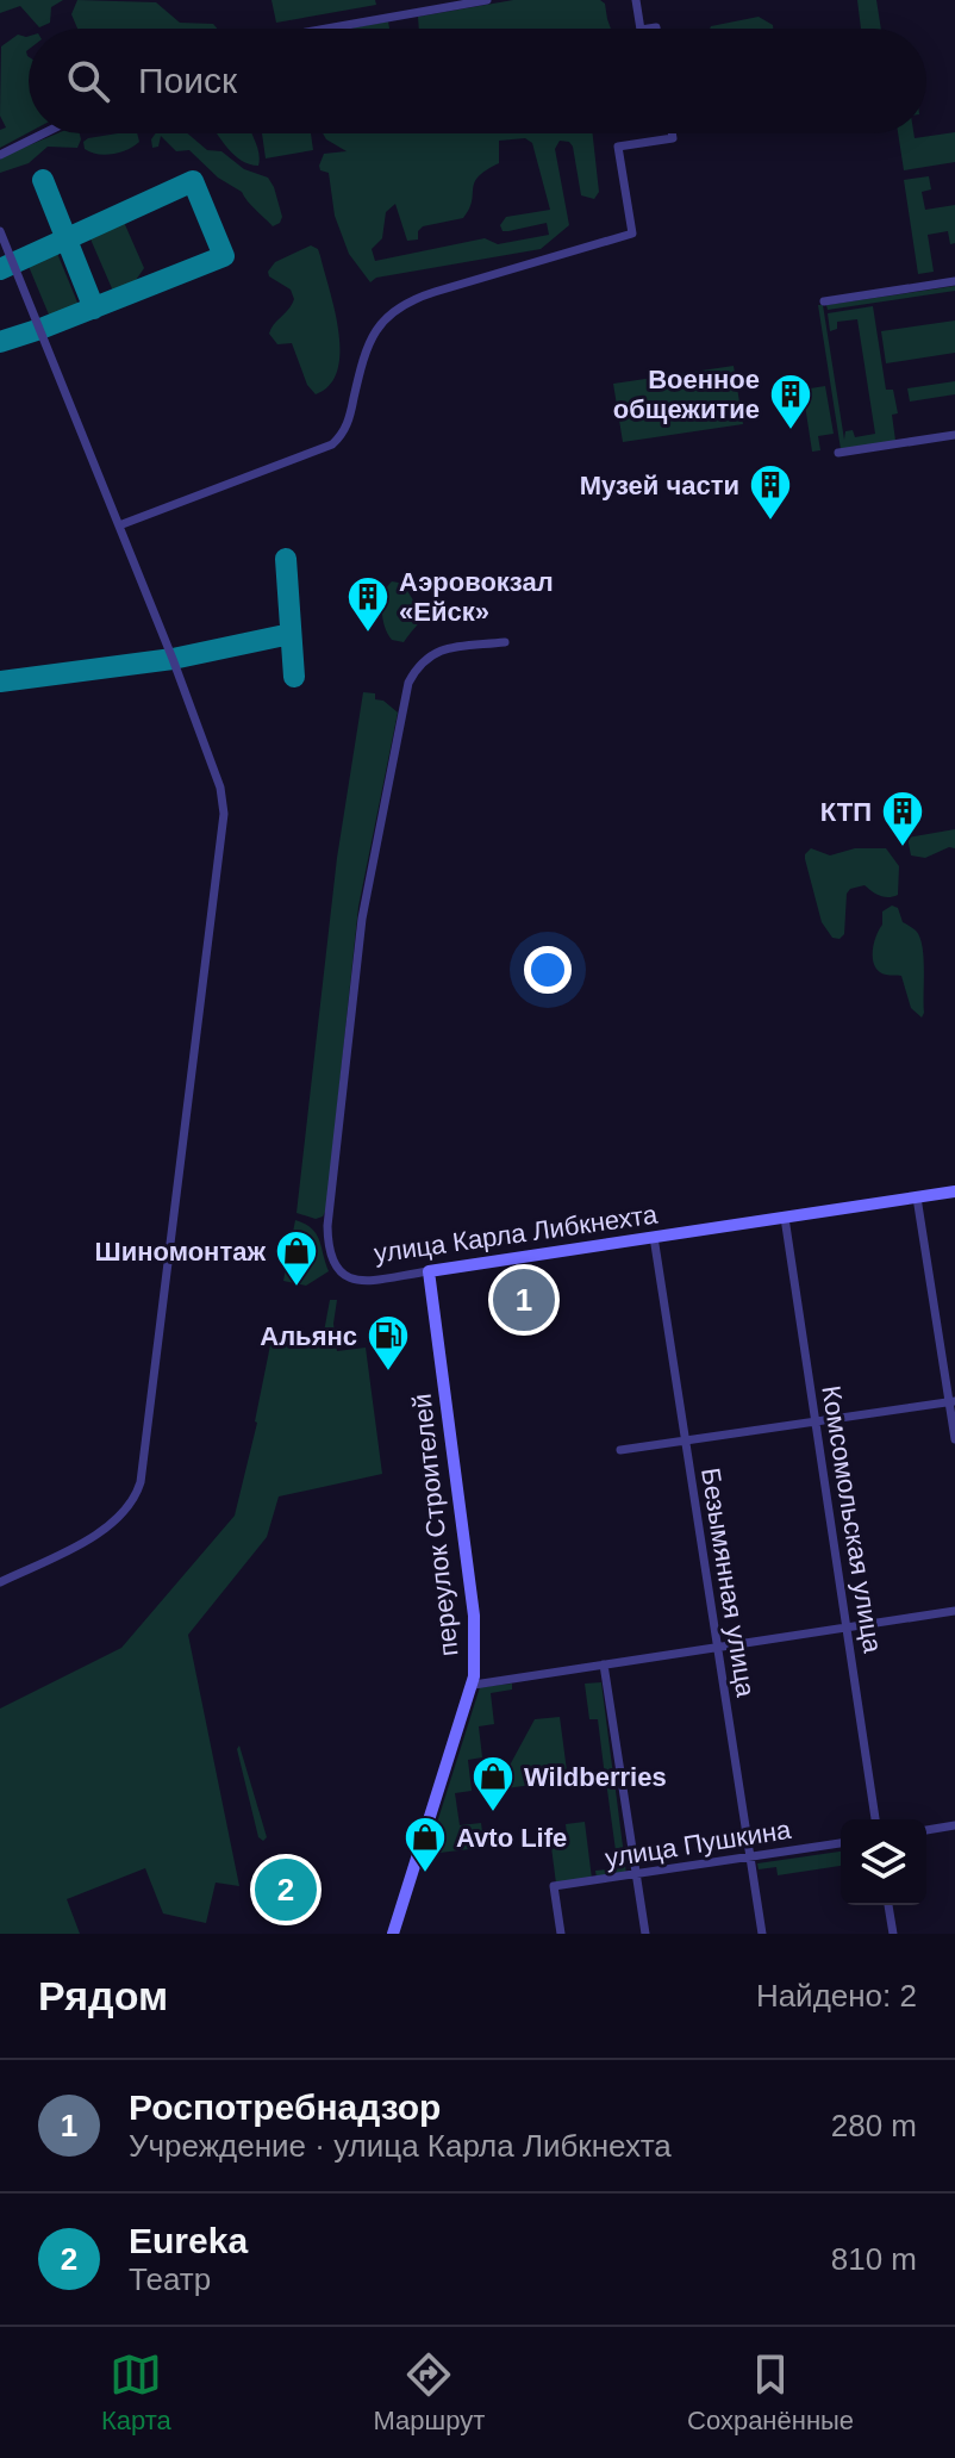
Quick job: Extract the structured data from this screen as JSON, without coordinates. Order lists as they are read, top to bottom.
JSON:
{
  "streets": {
    "street": [
      "улица Карла Либкнехта",
      "Комсомольская улица",
      "переулок Строителей",
      "Безымянная улица",
      "улица Пушкина"
    ]
  },
  "crossings": [
    ["улица Карла Либкнехта", "Комсомольская улица"],
    ["улица Карла Либкнехта", "переулок Строителей"],
    ["улица Карла Либкнехта", "Безымянная улица"],
    ["Безымянная улица", "улица Пушкина"]
  ],
  "places": {
    "building": [
      "Военное общежитие",
      "Музей части",
      "Аэровокзал «Ейск»",
      "КТП"
    ],
    "shop": ["Шиномонтаж", "Wildberries", "Avto Life"],
    "fuel station": ["Альянс"]
  },
  "page": {
    "search": "Поиск",
    "pins": ["1", "2"],
    "heading": ["Рядом", "Найдено: 2"],
    "list": [
      {
        "mark": "1",
        "name": "Роспотребнадзор",
        "note": "Учреждение · улица Карла Либкнехта",
        "value": "280 m"
      },
      {
        "mark": "2",
        "name": "Eureka",
        "note": "Театр",
        "value": "810 m"
      }
    ],
    "nav": ["Карта", "Маршрут", "Сохранённые"]
  }
}
